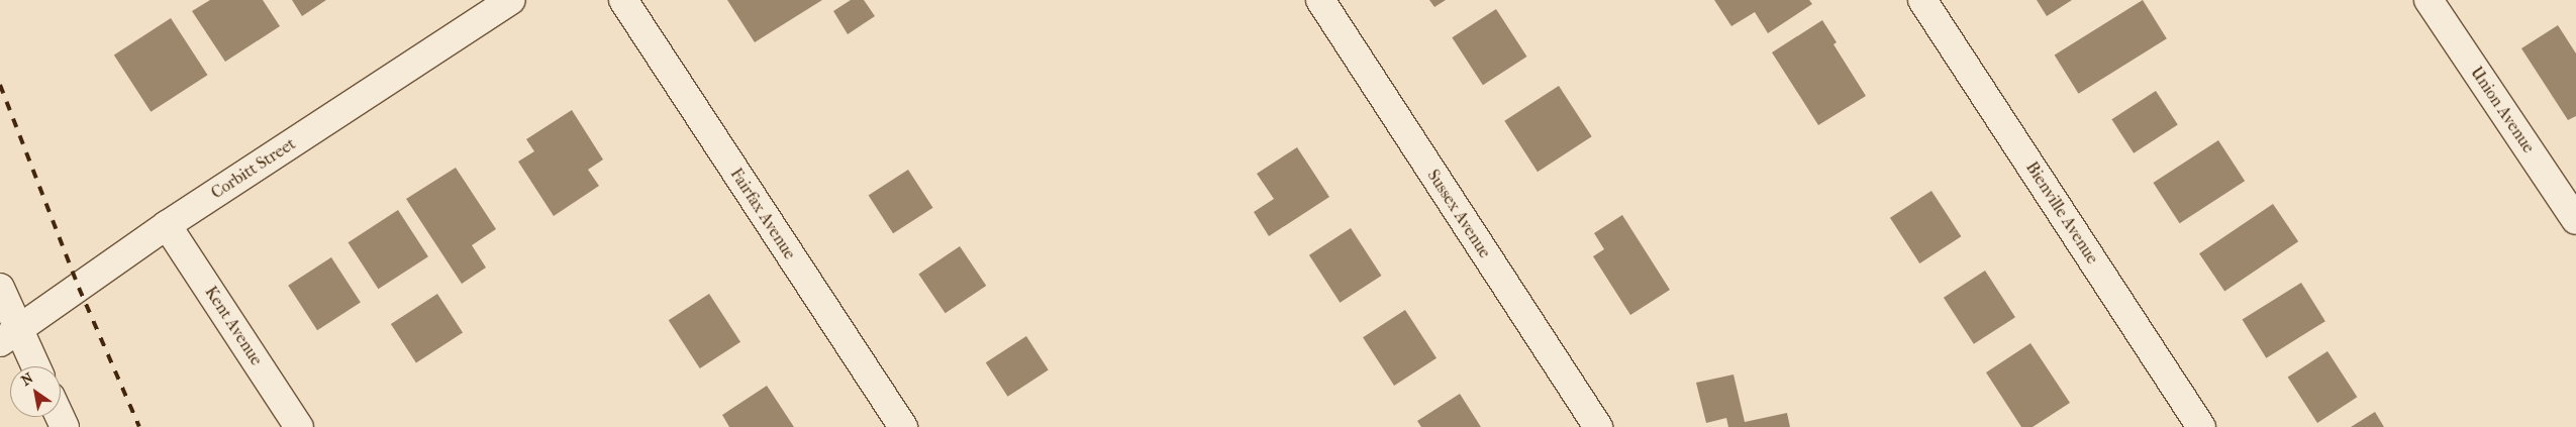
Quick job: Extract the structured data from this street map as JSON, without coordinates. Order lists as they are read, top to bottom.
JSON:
{
  "streets": {
    "street": [
      "Union Avenue",
      "Corbitt Street",
      "Bienville Avenue",
      "Fairfax Avenue",
      "Sussex Avenue",
      "Kent Avenue"
    ]
  },
  "crossings": [
    ["Corbitt Street", "Kent Avenue"]
  ],
  "north": "top left"
}
